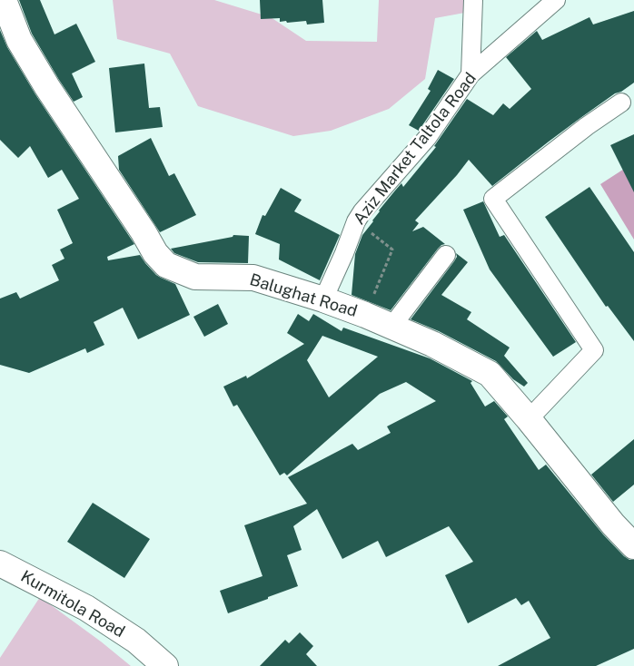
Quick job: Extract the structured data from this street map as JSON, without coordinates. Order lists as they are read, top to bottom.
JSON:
{
  "streets": {
    "street": ["Aziz Market Taltola Road", "Balughat Road", "Kurmitola Road"]
  },
  "crossings": [
    ["Aziz Market Taltola Road", "Balughat Road"]
  ]
}
